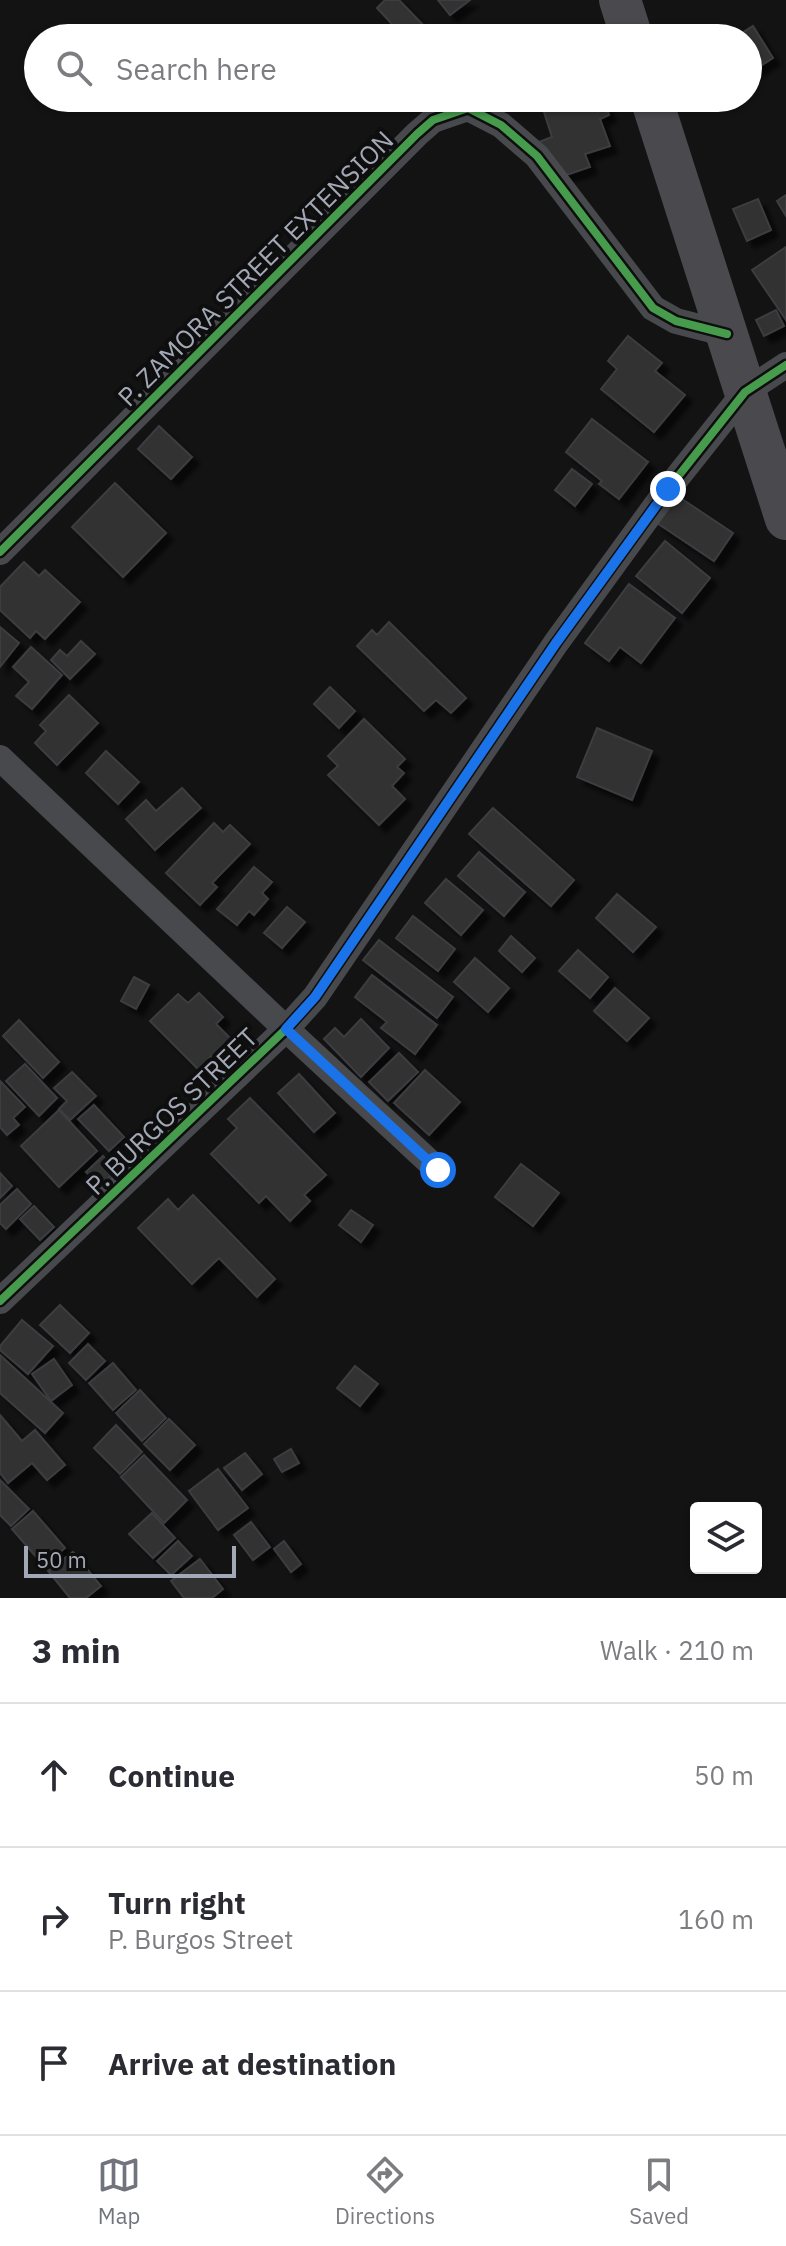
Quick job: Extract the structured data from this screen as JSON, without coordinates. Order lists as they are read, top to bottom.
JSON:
{
  "streets": {
    "street": ["P. ZAMORA STREET EXTENSION", "P. BURGOS STREET"]
  },
  "scale_bar": "50 m",
  "page": {
    "search": "Search here",
    "scale": "50 m",
    "heading": ["3 min", "Walk · 210 m"],
    "list": [
      ["Continue", "50 m"],
      ["Turn right", "P. Burgos Street", "160 m"],
      "Arrive at destination"
    ],
    "nav": ["Map", "Directions", "Saved"]
  }
}
